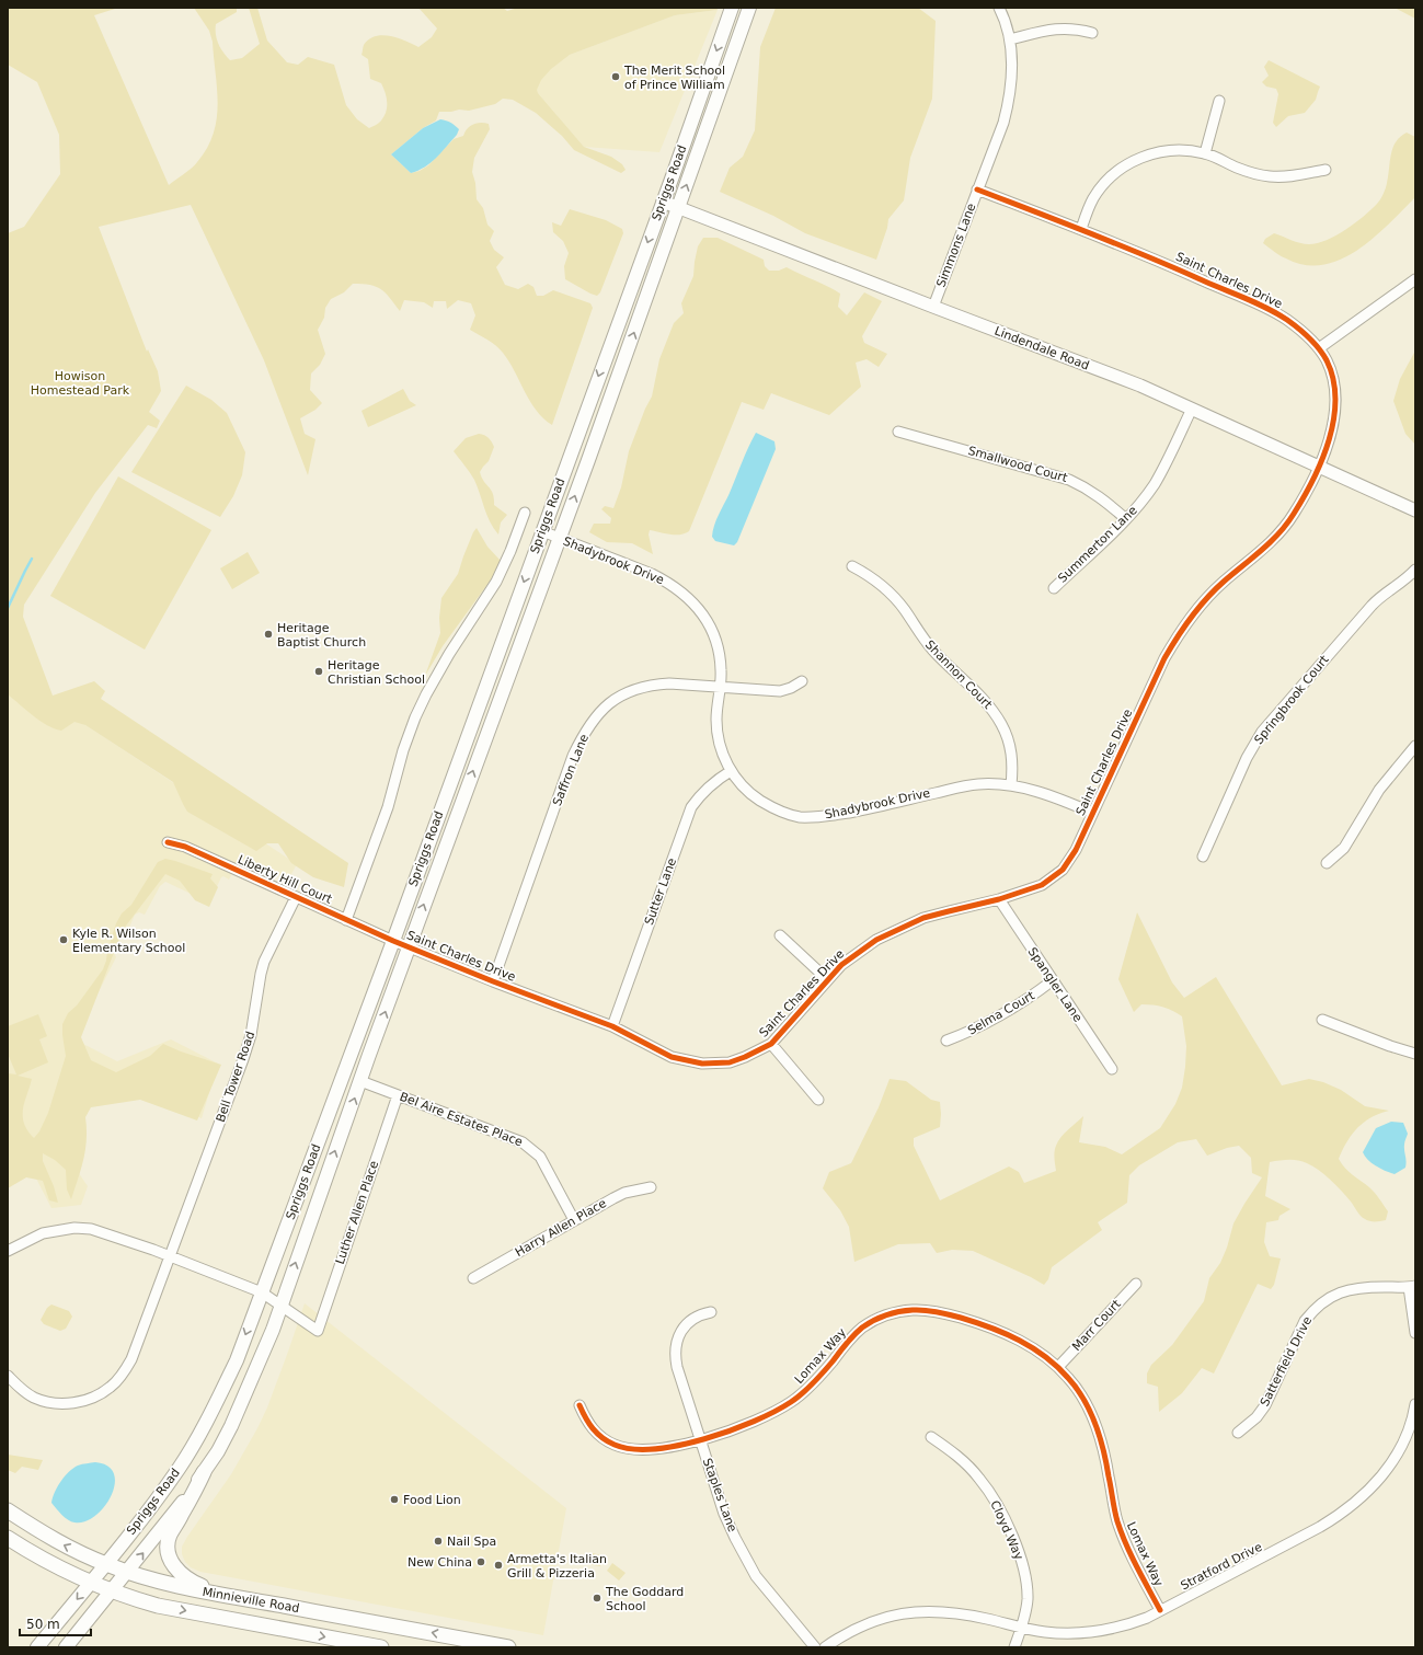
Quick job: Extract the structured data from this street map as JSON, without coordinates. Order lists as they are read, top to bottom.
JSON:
{
  "streets": {
    "main road": ["Spriggs Road", "Minnieville Road"],
    "street": [
      "Simmons Lane",
      "Saint Charles Drive",
      "Lindendale Road",
      "Smallwood Court",
      "Summerton Lane",
      "Shadybrook Drive",
      "Shannon Court",
      "Springbrook Court",
      "Saffron Lane",
      "Liberty Hill Court",
      "Sutter Lane",
      "Spangler Lane",
      "Selma Court",
      "Bell Tower Road",
      "Bel Aire Estates Place",
      "Luther Allen Place",
      "Harry Allen Place",
      "Marr Court",
      "Lomax Way",
      "Satterfield Drive",
      "Staples Lane",
      "Cloyd Way",
      "Stratford Drive"
    ]
  },
  "crossings": [
    ["Spriggs Road", "Saint Charles Drive"],
    ["Spriggs Road", "Lindendale Road"],
    ["Spriggs Road", "Shadybrook Drive"],
    ["Spriggs Road", "Liberty Hill Court"],
    ["Spriggs Road", "Bel Aire Estates Place"],
    ["Spriggs Road", "Luther Allen Place"],
    ["Spriggs Road", "Minnieville Road"],
    ["Simmons Lane", "Saint Charles Drive"],
    ["Simmons Lane", "Lindendale Road"],
    ["Saint Charles Drive", "Lindendale Road"],
    ["Saint Charles Drive", "Shadybrook Drive"],
    ["Saint Charles Drive", "Saffron Lane"],
    ["Saint Charles Drive", "Liberty Hill Court"],
    ["Saint Charles Drive", "Sutter Lane"],
    ["Saint Charles Drive", "Spangler Lane"],
    ["Lindendale Road", "Summerton Lane"],
    ["Smallwood Court", "Summerton Lane"],
    ["Shadybrook Drive", "Shannon Court"],
    ["Shadybrook Drive", "Saffron Lane"],
    ["Shadybrook Drive", "Sutter Lane"],
    ["Liberty Hill Court", "Bell Tower Road"],
    ["Spangler Lane", "Selma Court"],
    ["Bel Aire Estates Place", "Luther Allen Place"],
    ["Bel Aire Estates Place", "Harry Allen Place"],
    ["Marr Court", "Lomax Way"],
    ["Lomax Way", "Staples Lane"],
    ["Lomax Way", "Stratford Drive"],
    ["Cloyd Way", "Stratford Drive"]
  ],
  "parks": ["Howison Homestead Park"],
  "places": [
    "The Merit School of Prince William",
    "Heritage Baptist Church",
    "Heritage Christian School",
    "Kyle R. Wilson Elementary School",
    "Food Lion",
    "Nail Spa",
    "New China",
    "Armetta's Italian Grill & Pizzeria",
    "The Goddard School"
  ],
  "scale_bar": "50 m"
}
